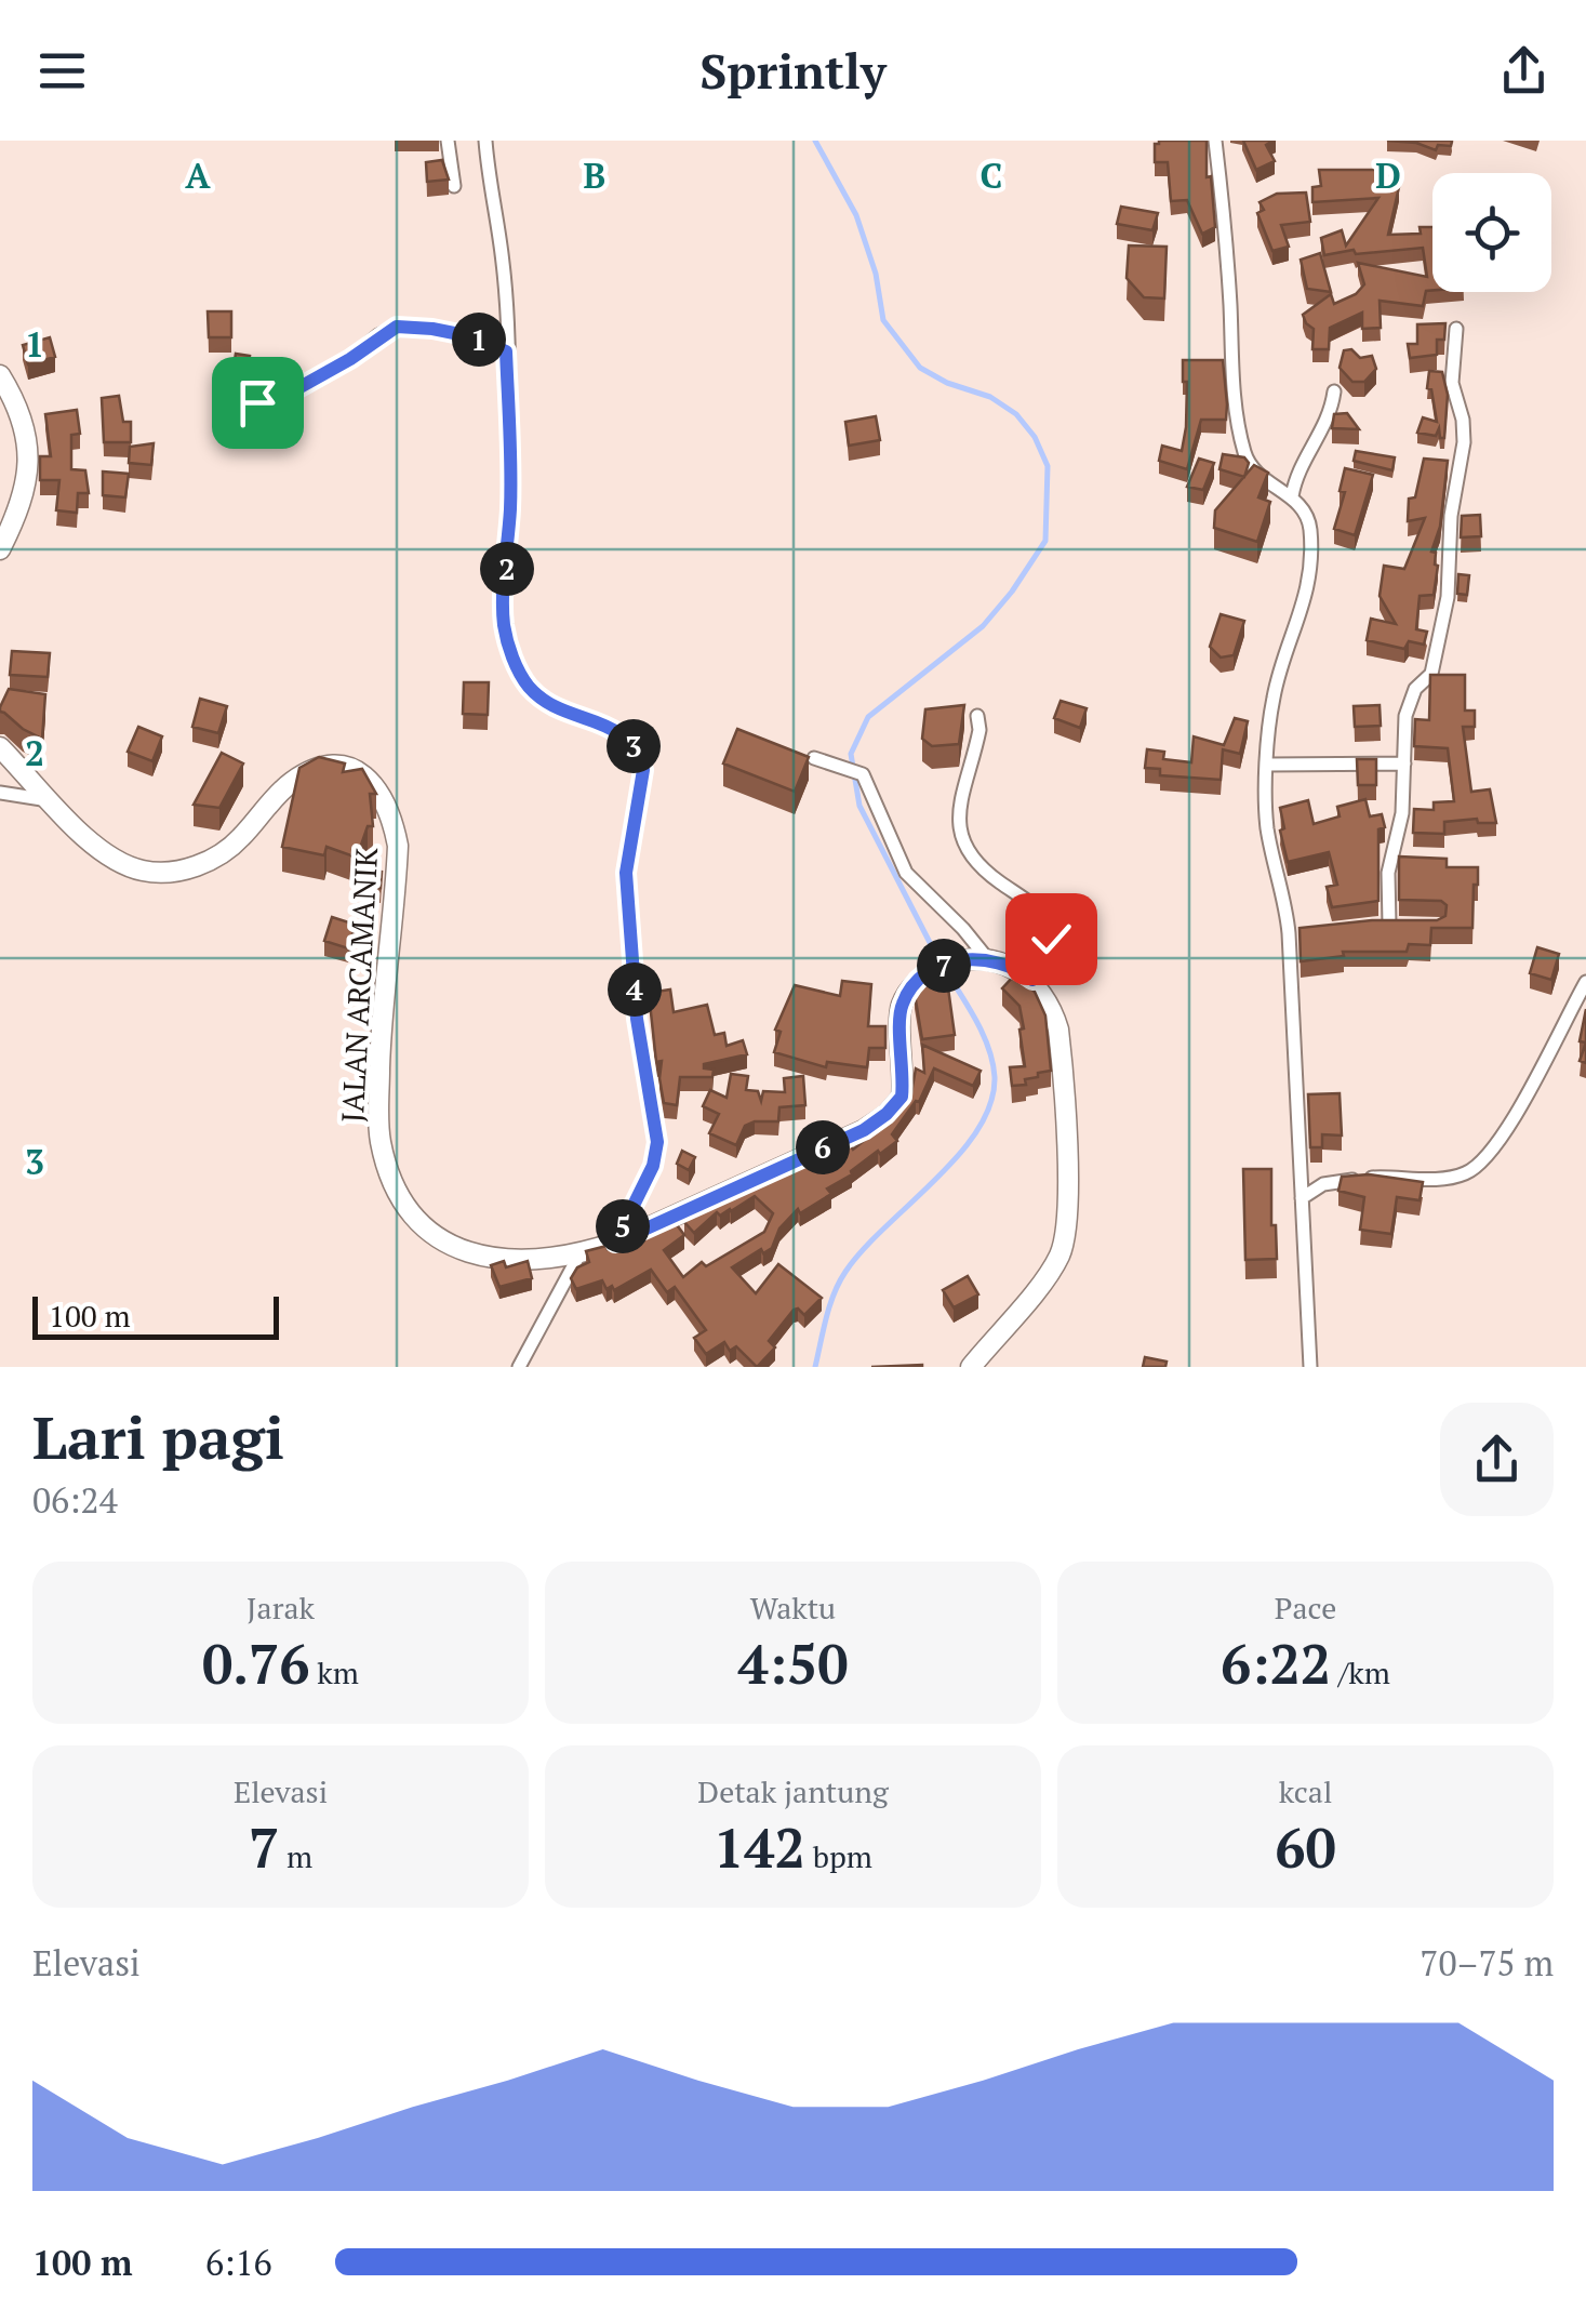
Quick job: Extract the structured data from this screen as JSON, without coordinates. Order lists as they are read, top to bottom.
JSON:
{
  "streets": {
    "street": ["JALAN ARCAMANIK"]
  },
  "scale_bar": "100 m",
  "page": {
    "header": "Sprintly",
    "pins": [
      "1",
      "2",
      "3",
      "7",
      "4",
      "6",
      "5"
    ],
    "scale": "100 m",
    "heading": ["Lari pagi", "06:24"],
    "stats": [
      ["Jarak", "0.76 km"],
      ["Waktu", "4:50"],
      ["Pace", "6:22 /km"],
      ["Elevasi", "7 m"],
      ["Detak jantung", "142 bpm"],
      ["kcal", "60"]
    ],
    "chart": ["Elevasi", "70–75 m"],
    "list": [
      {
        "name": "100 m",
        "note": "6:16"
      }
    ]
  },
  "grid": {
    "columns": [
      "A",
      "B",
      "C",
      "D"
    ],
    "rows": ["1", "2", "3"]
  }
}
